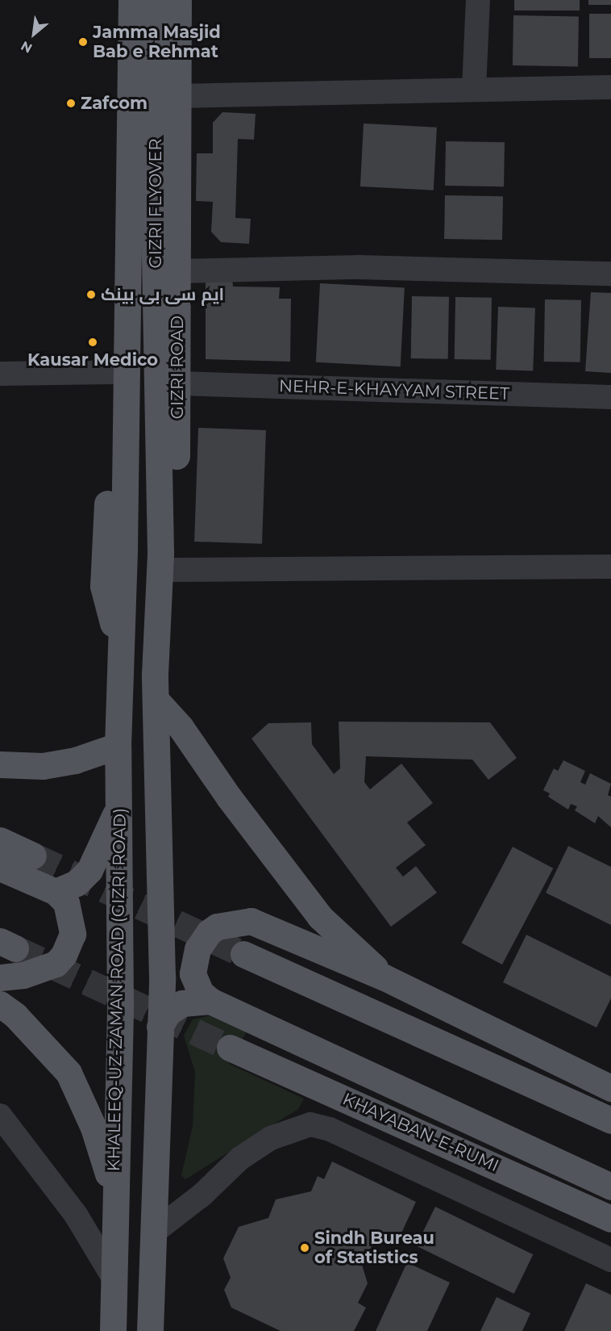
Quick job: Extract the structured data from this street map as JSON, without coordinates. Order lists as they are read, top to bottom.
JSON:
{
  "streets": {
    "main road": [
      "GIZRI FLYOVER",
      "GIZRI ROAD",
      "KHALEEQ-UZ-ZAMAN ROAD (GIZRI ROAD)",
      "KHAYABAN-E-RUMI"
    ],
    "street": ["NEHR-E-KHAYYAM STREET"]
  },
  "crossings": [
    ["GIZRI FLYOVER", "GIZRI ROAD"],
    ["GIZRI FLYOVER", "KHALEEQ-UZ-ZAMAN ROAD (GIZRI ROAD)"],
    ["GIZRI ROAD", "NEHR-E-KHAYYAM STREET"]
  ],
  "places": [
    "Jamma Masjid Bab e Rehmat",
    "Zafcom",
    "ایم سی بی بینک",
    "Kausar Medico",
    "Sindh Bureau of Statistics"
  ],
  "north": "bottom left"
}
